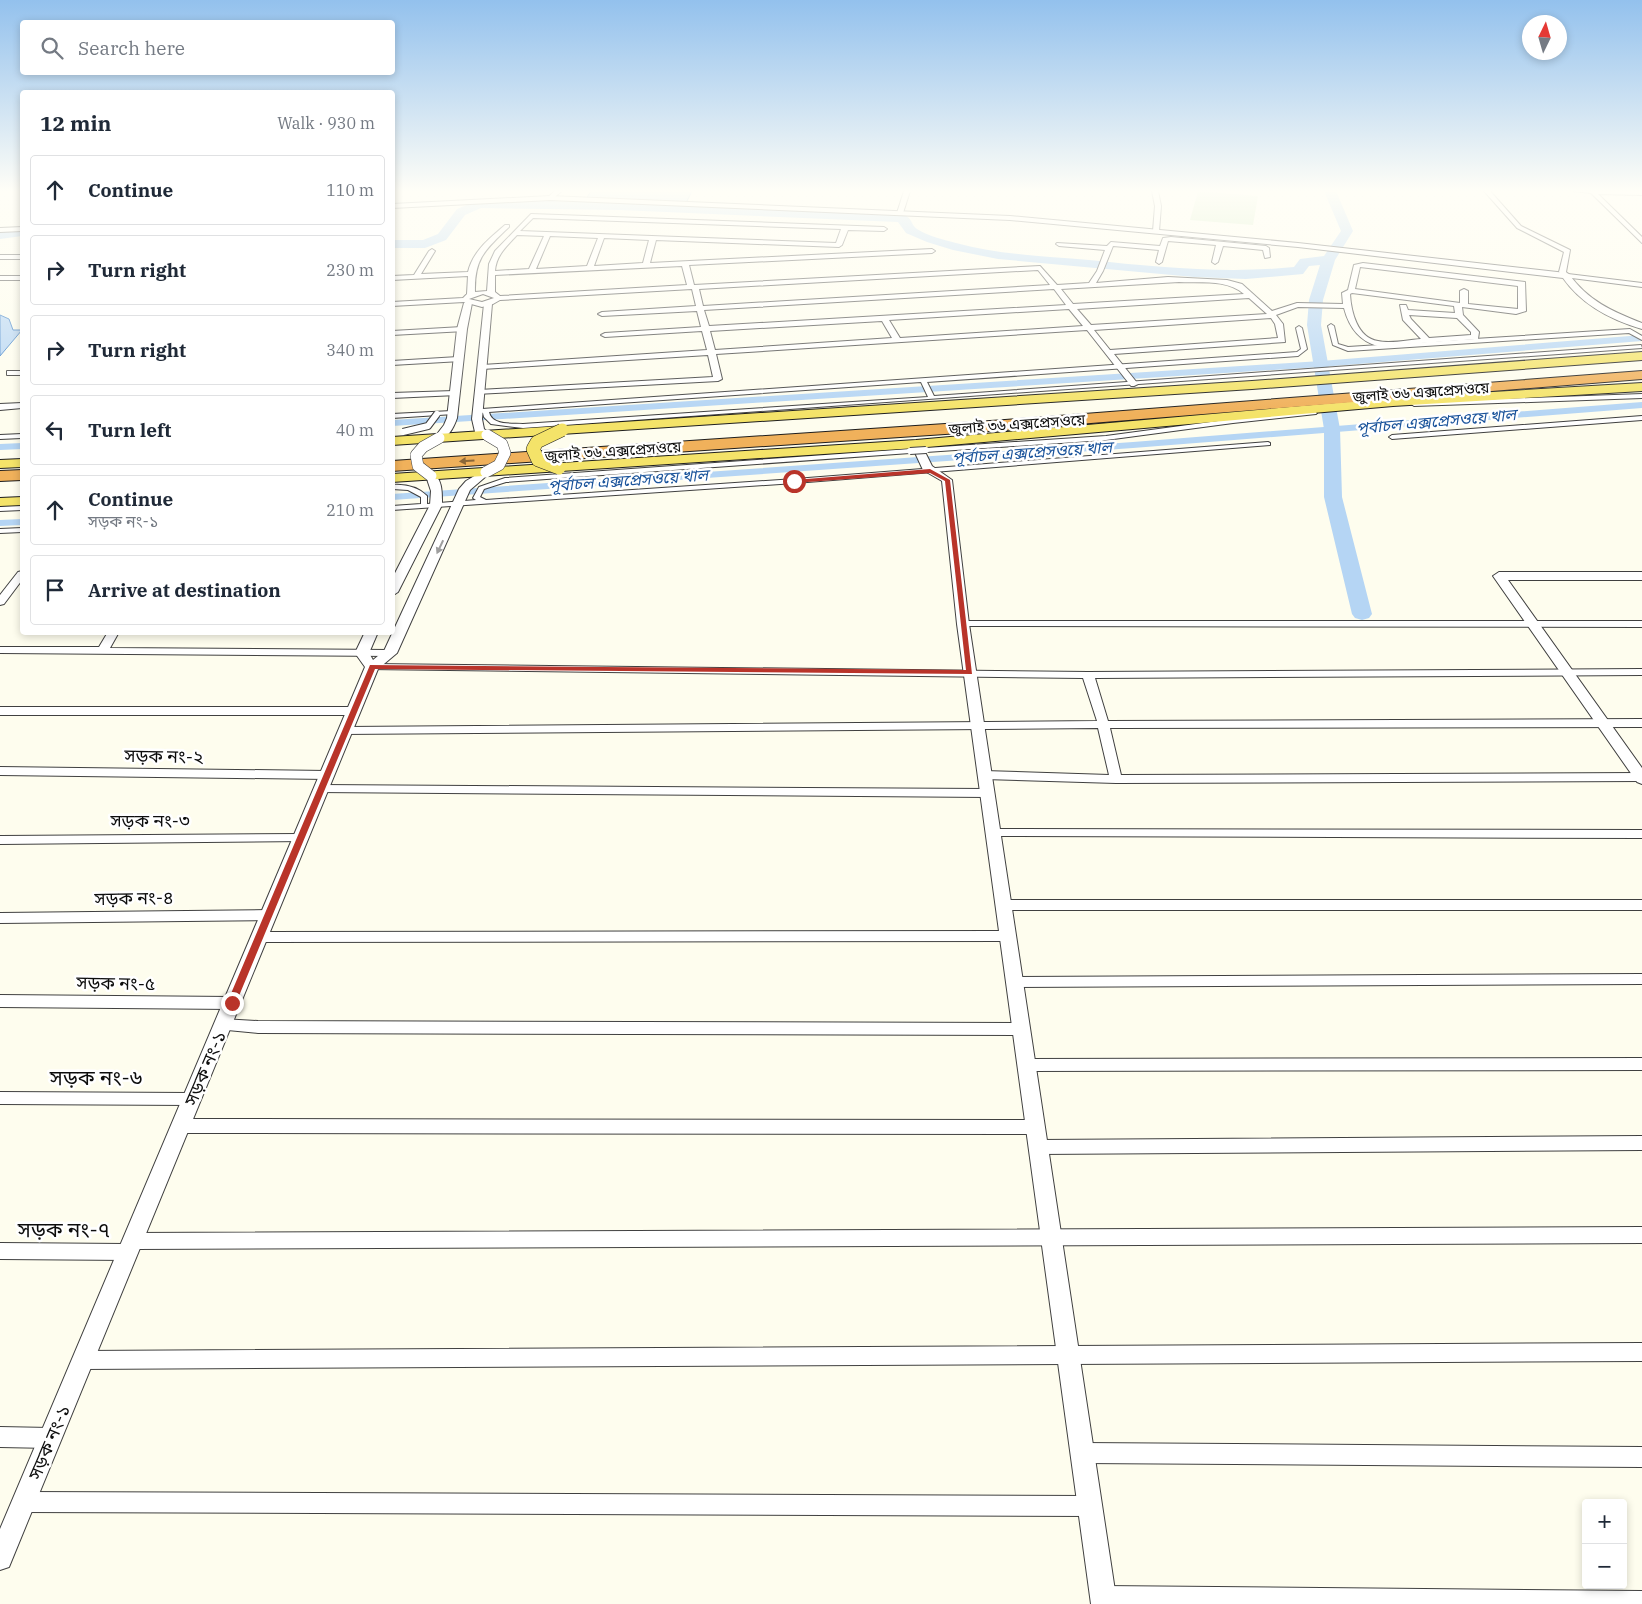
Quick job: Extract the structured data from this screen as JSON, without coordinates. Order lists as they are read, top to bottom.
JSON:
{
  "streets": {
    "highway": ["জুলাই ৩৬ এক্সপ্রেসওয়ে"],
    "street": [
      "সড়ক নং-২",
      "সড়ক নং-৩",
      "সড়ক নং-৪",
      "সড়ক নং-৫",
      "সড়ক নং-১",
      "সড়ক নং-৬",
      "সড়ক নং-৭"
    ]
  },
  "crossings": [
    ["সড়ক নং-২", "সড়ক নং-১"],
    ["সড়ক নং-৩", "সড়ক নং-১"],
    ["সড়ক নং-৪", "সড়ক নং-১"],
    ["সড়ক নং-৫", "সড়ক নং-১"],
    ["সড়ক নং-১", "সড়ক নং-৬"],
    ["সড়ক নং-১", "সড়ক নং-৭"]
  ],
  "water": ["পূর্বাচল এক্সপ্রেসওয়ে খাল"],
  "north": "top",
  "page": {
    "search": "Search here",
    "heading": ["12 min", "Walk · 930 m"],
    "list": [
      ["Continue", "110 m"],
      ["Turn right", "230 m"],
      ["Turn right", "340 m"],
      ["Turn left", "40 m"],
      ["Continue", "সড়ক নং-১", "210 m"],
      "Arrive at destination"
    ],
    "map_buttons": ["+", "−"]
  }
}
